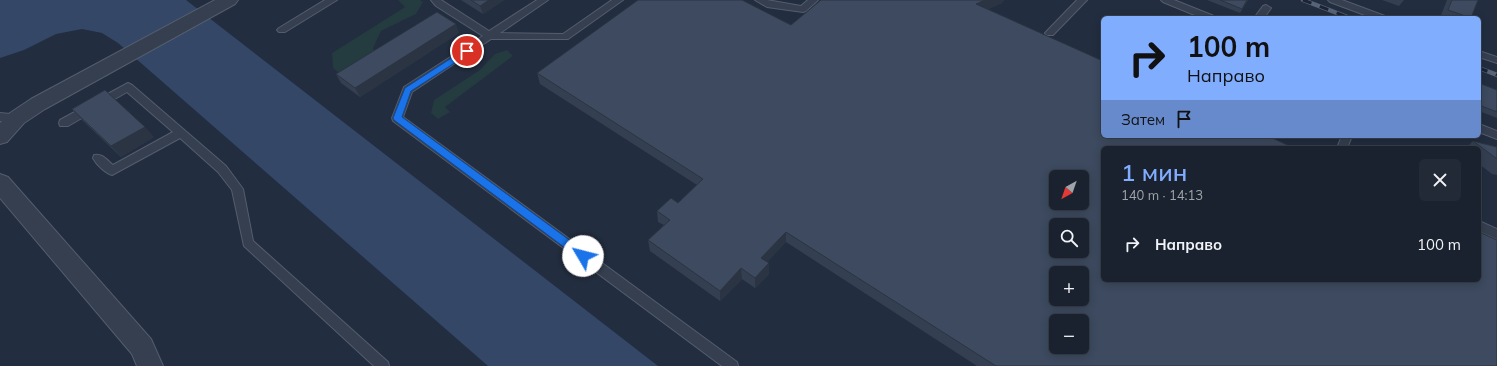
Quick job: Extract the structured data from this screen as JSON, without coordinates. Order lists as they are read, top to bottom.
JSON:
{
  "north": "bottom left",
  "page": {
    "turn": ["100 m", "Направо"],
    "then": "Затем",
    "heading": ["1 мин", "140 m · 14:13"],
    "map_buttons": ["+", "−"],
    "list": [
      {
        "name": "Направо",
        "value": "100 m"
      }
    ]
  }
}
